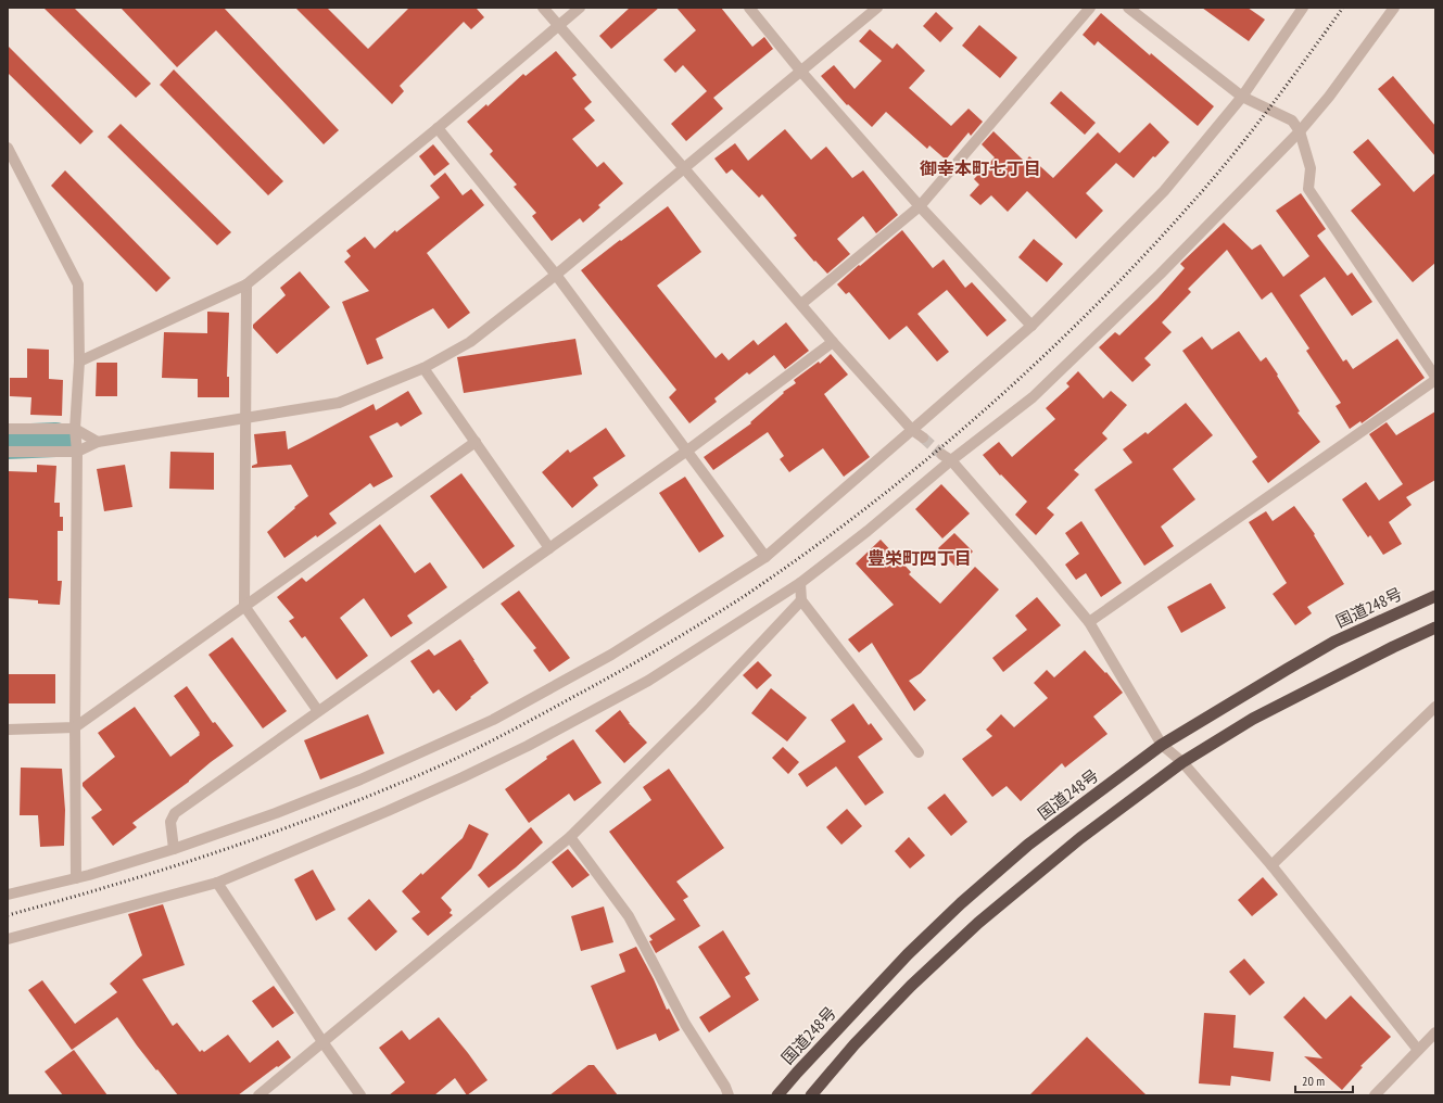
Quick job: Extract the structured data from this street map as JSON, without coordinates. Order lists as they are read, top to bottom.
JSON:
{
  "streets": {
    "highway": ["国道248号"]
  },
  "districts": ["御幸本町七丁目", "豊栄町四丁目"],
  "scale_bar": "20 m"
}
